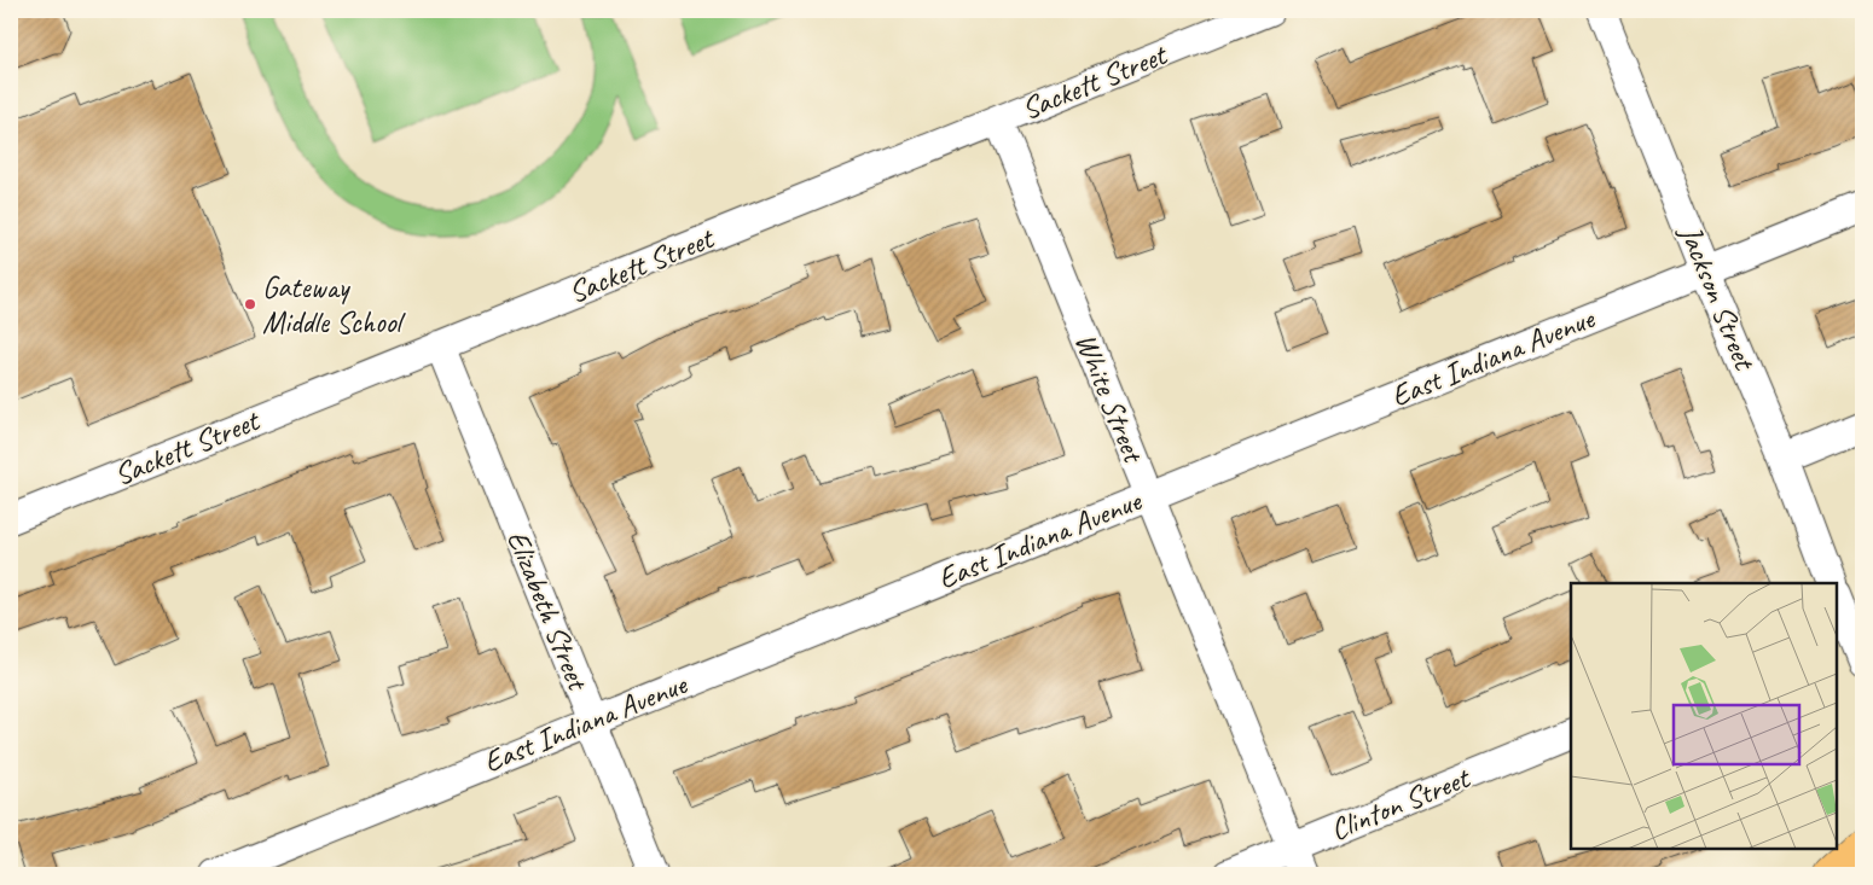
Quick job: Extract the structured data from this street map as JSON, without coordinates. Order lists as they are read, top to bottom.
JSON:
{
  "streets": {
    "street": [
      "Sackett Street",
      "Jackson Street",
      "East Indiana Avenue",
      "White Street",
      "Elizabeth Street",
      "Clinton Street"
    ]
  },
  "crossings": [
    ["Sackett Street", "White Street"],
    ["Sackett Street", "Elizabeth Street"],
    ["Jackson Street", "East Indiana Avenue"],
    ["East Indiana Avenue", "White Street"],
    ["East Indiana Avenue", "Elizabeth Street"],
    ["White Street", "Clinton Street"]
  ],
  "places": ["Gateway Middle School"]
}
